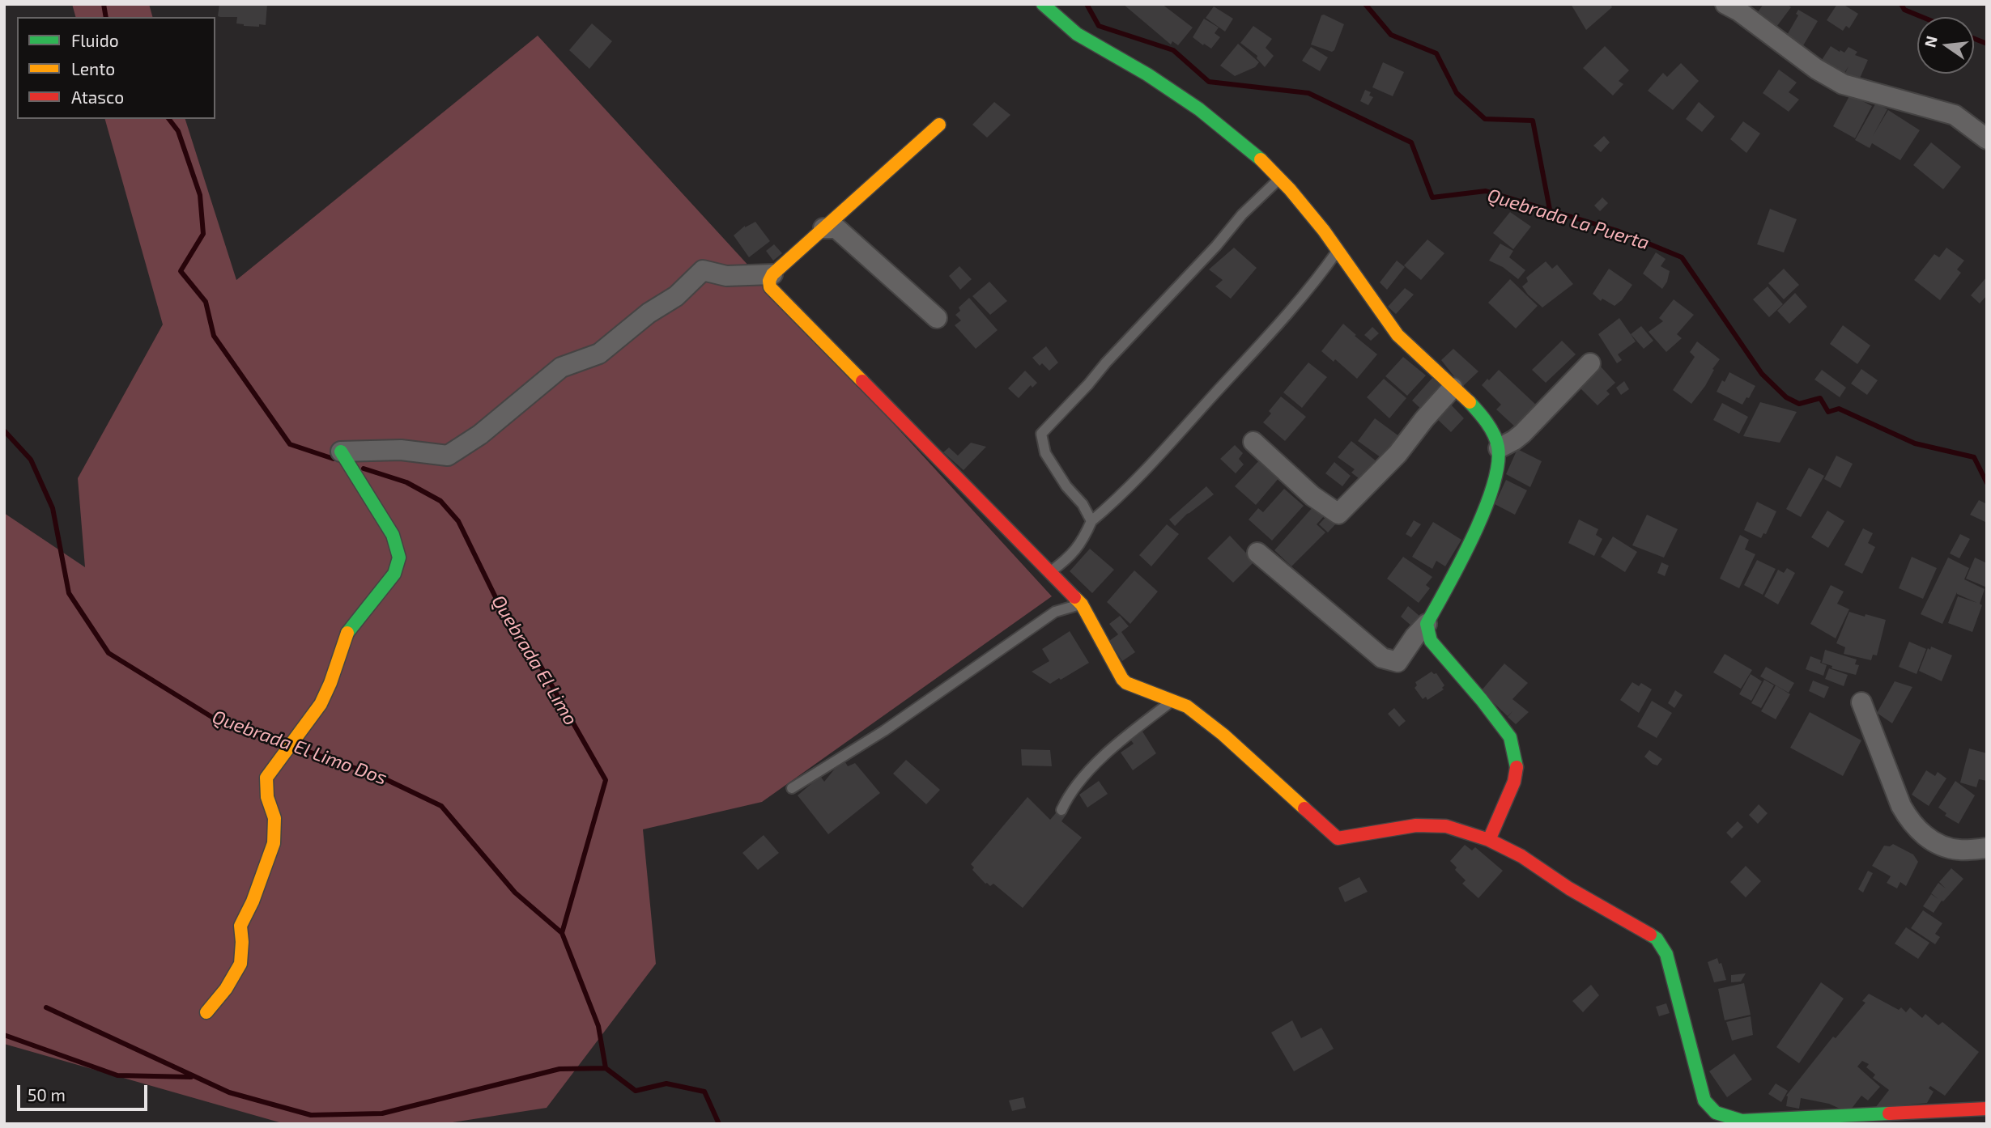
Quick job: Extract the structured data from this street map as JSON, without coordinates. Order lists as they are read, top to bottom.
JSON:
{
  "water": ["Quebrada La Puerta", "Quebrada El Limo", "Quebrada El Limo Dos"],
  "legend": ["Fluido", "Lento", "Atasco"],
  "scale_bar": "50 m",
  "north": "left"
}
